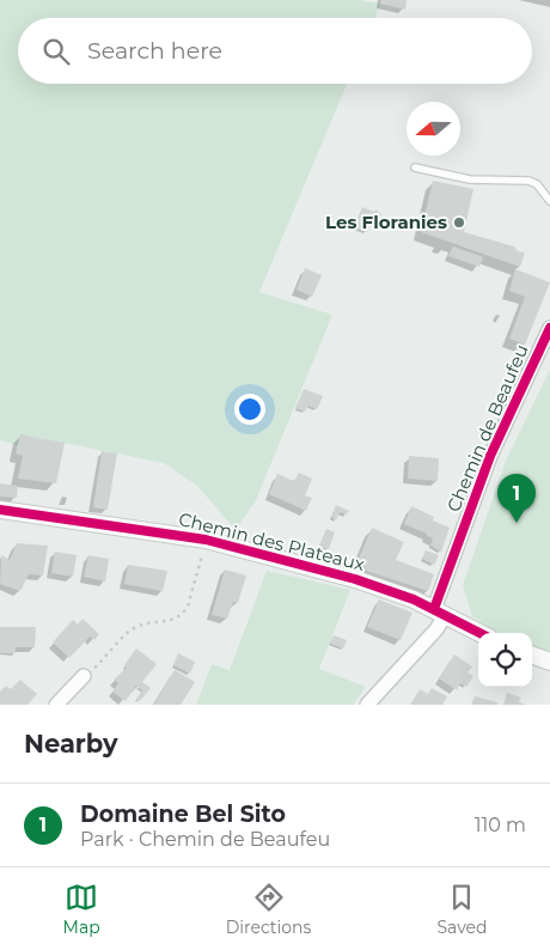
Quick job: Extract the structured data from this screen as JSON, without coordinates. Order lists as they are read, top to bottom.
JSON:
{
  "streets": {
    "street": ["Chemin de Beaufeu", "Chemin des Plateaux"]
  },
  "crossings": [
    ["Chemin de Beaufeu", "Chemin des Plateaux"]
  ],
  "places": ["Les Floranies"],
  "north": "left",
  "page": {
    "search": "Search here",
    "pins": "1",
    "heading": "Nearby",
    "list": [
      {
        "mark": "1",
        "name": "Domaine Bel Sito",
        "note": "Park · Chemin de Beaufeu",
        "value": "110 m"
      }
    ],
    "nav": ["Map", "Directions", "Saved"]
  }
}
